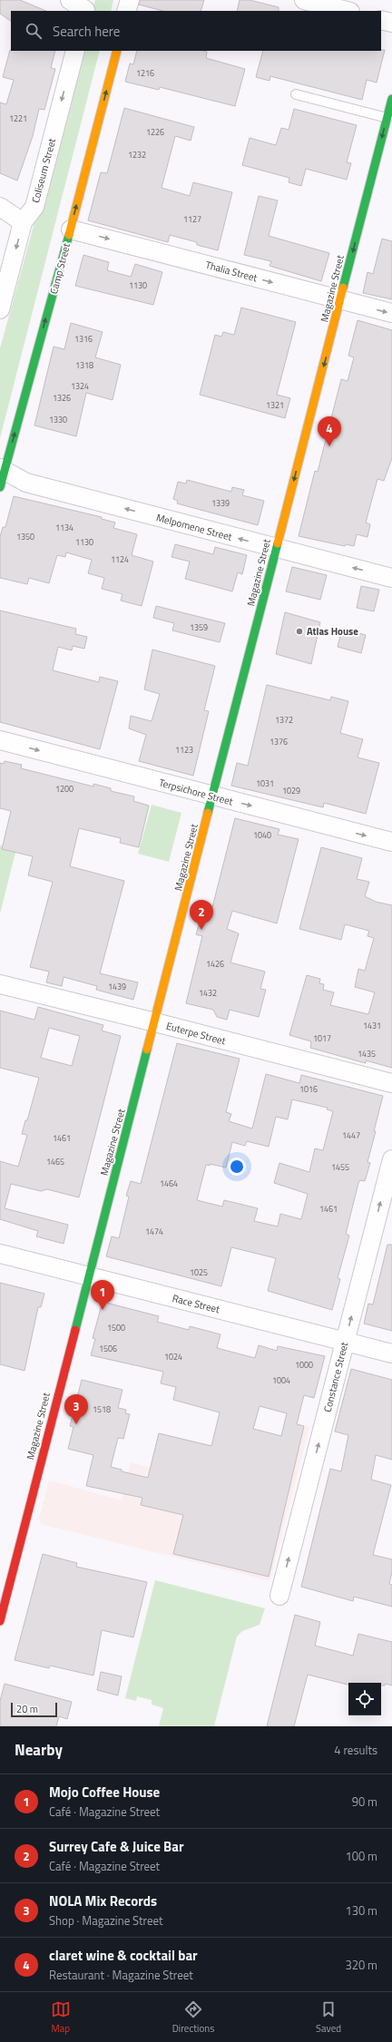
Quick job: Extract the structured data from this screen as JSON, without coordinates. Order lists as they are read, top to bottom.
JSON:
{
  "streets": {
    "street": [
      "Coliseum Street",
      "Camp Street",
      "Thalia Street",
      "Magazine Street",
      "Melpomene Street",
      "Terpsichore Street",
      "Euterpe Street",
      "Race Street",
      "Constance Street"
    ]
  },
  "crossings": [
    ["Camp Street", "Thalia Street"],
    ["Camp Street", "Melpomene Street"],
    ["Thalia Street", "Magazine Street"],
    ["Magazine Street", "Melpomene Street"],
    ["Magazine Street", "Terpsichore Street"],
    ["Magazine Street", "Euterpe Street"],
    ["Magazine Street", "Race Street"],
    ["Race Street", "Constance Street"]
  ],
  "one_way": [
    "Coliseum Street",
    "Camp Street",
    "Thalia Street",
    "Melpomene Street",
    "Terpsichore Street",
    "Constance Street"
  ],
  "places": ["Atlas House"],
  "house_numbers": [
    "1216",
    "1221",
    "1226",
    "1232",
    "1127",
    "1130",
    "1316",
    "1318",
    "1324",
    "1326",
    "1321",
    "1330",
    "1339",
    "1134",
    "1350",
    "1130",
    "1124",
    "1359",
    "1372",
    "1376",
    "1123",
    "1031",
    "1200",
    "1029",
    "1040",
    "1426",
    "1439",
    "1432",
    "1431",
    "1017",
    "1435",
    "1016",
    "1447",
    "1461",
    "1465",
    "1455",
    "1464",
    "1461",
    "1474",
    "1025",
    "1500",
    "1506",
    "1024",
    "1000",
    "1004",
    "1518"
  ],
  "scale_bar": "20 m",
  "page": {
    "search": "Search here",
    "pins": [
      "4",
      "2",
      "1",
      "3"
    ],
    "scale": "20 m",
    "heading": ["Nearby", "4 results"],
    "list": [
      {
        "mark": "1",
        "name": "Mojo Coffee House",
        "note": "Café · Magazine Street",
        "value": "90 m"
      },
      {
        "mark": "2",
        "name": "Surrey Cafe & Juice Bar",
        "note": "Café · Magazine Street",
        "value": "100 m"
      },
      {
        "mark": "3",
        "name": "NOLA Mix Records",
        "note": "Shop · Magazine Street",
        "value": "130 m"
      },
      {
        "mark": "4",
        "name": "claret wine & cocktail bar",
        "note": "Restaurant · Magazine Street",
        "value": "320 m"
      }
    ],
    "nav": ["Map", "Directions", "Saved"]
  }
}
